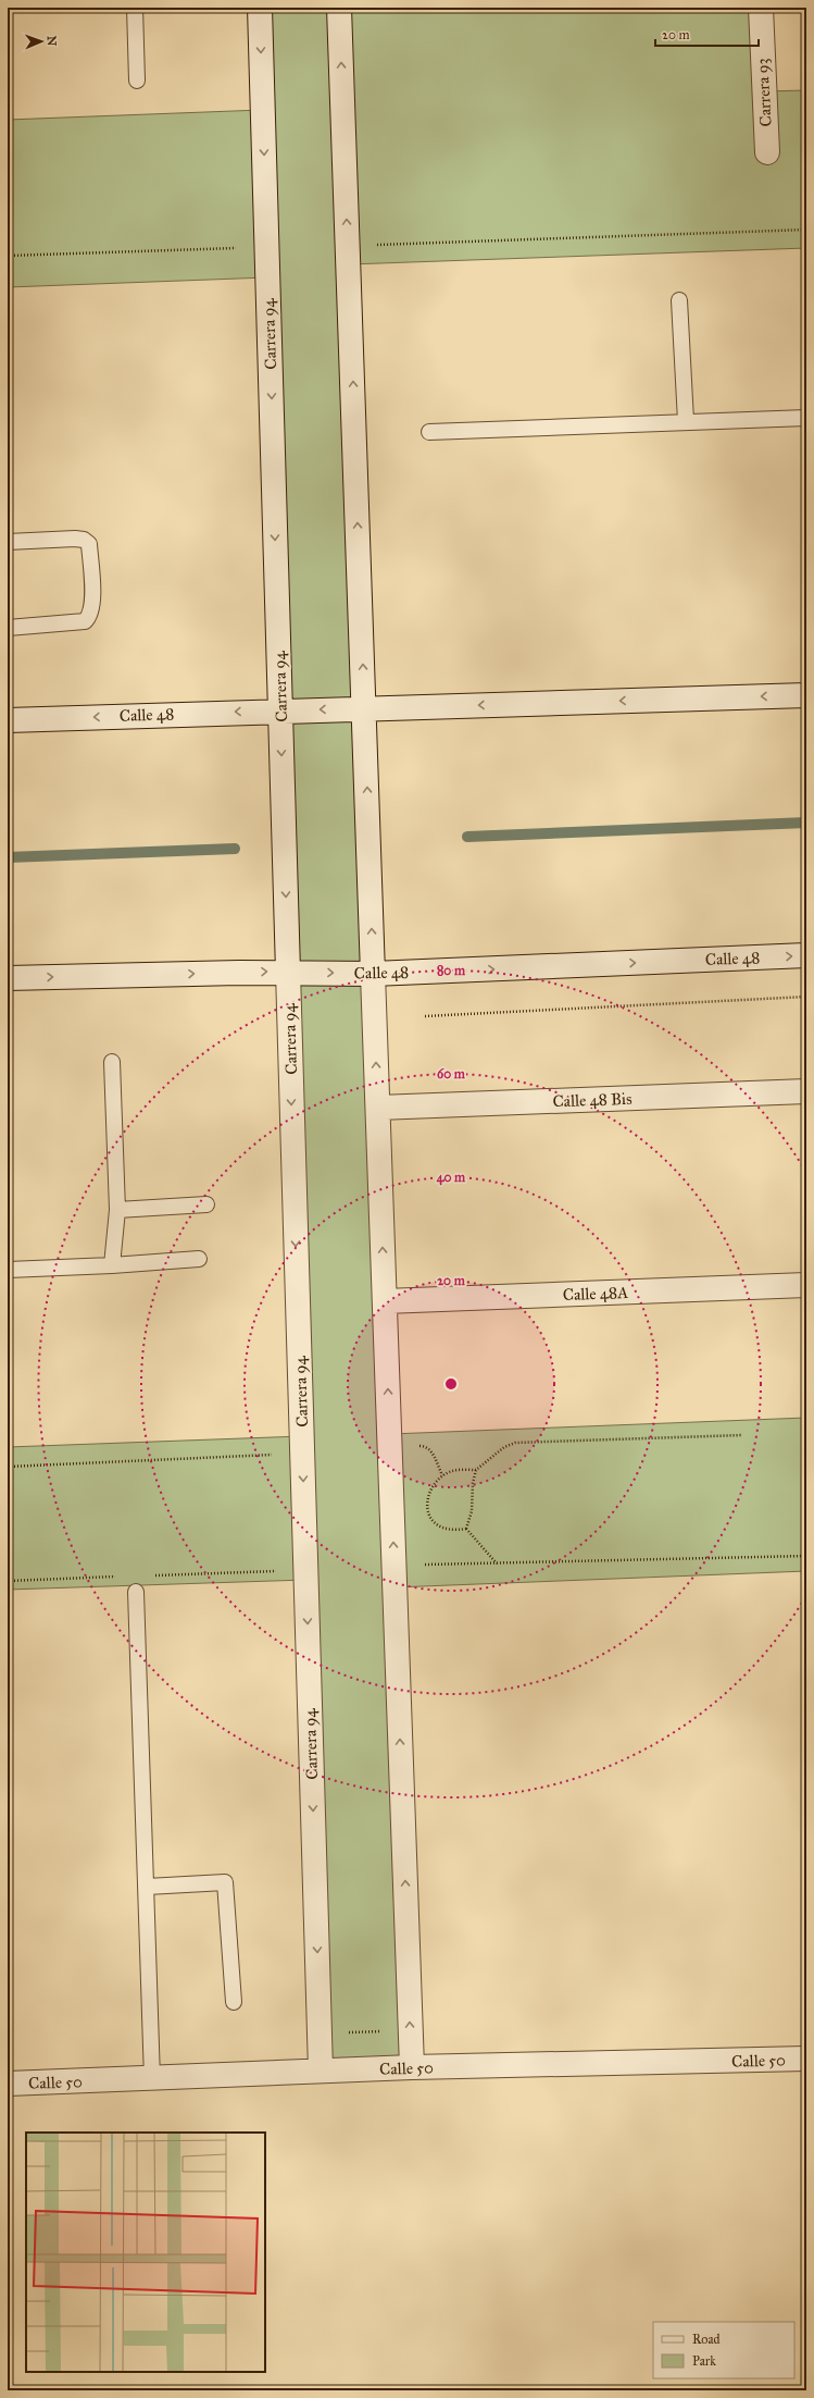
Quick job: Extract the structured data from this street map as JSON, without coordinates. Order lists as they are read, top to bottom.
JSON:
{
  "streets": {
    "street": [
      "Carrera 93",
      "Carrera 94",
      "Calle 48",
      "Calle 48 Bis",
      "Calle 48A",
      "Calle 50"
    ]
  },
  "crossings": [
    ["Carrera 94", "Calle 48"],
    ["Carrera 94", "Calle 50"]
  ],
  "legend": ["Road", "Park"],
  "scale_bar": "20 m",
  "north": "right",
  "rings": [
    "80 m",
    "60 m",
    "40 m",
    "20 m"
  ]
}
